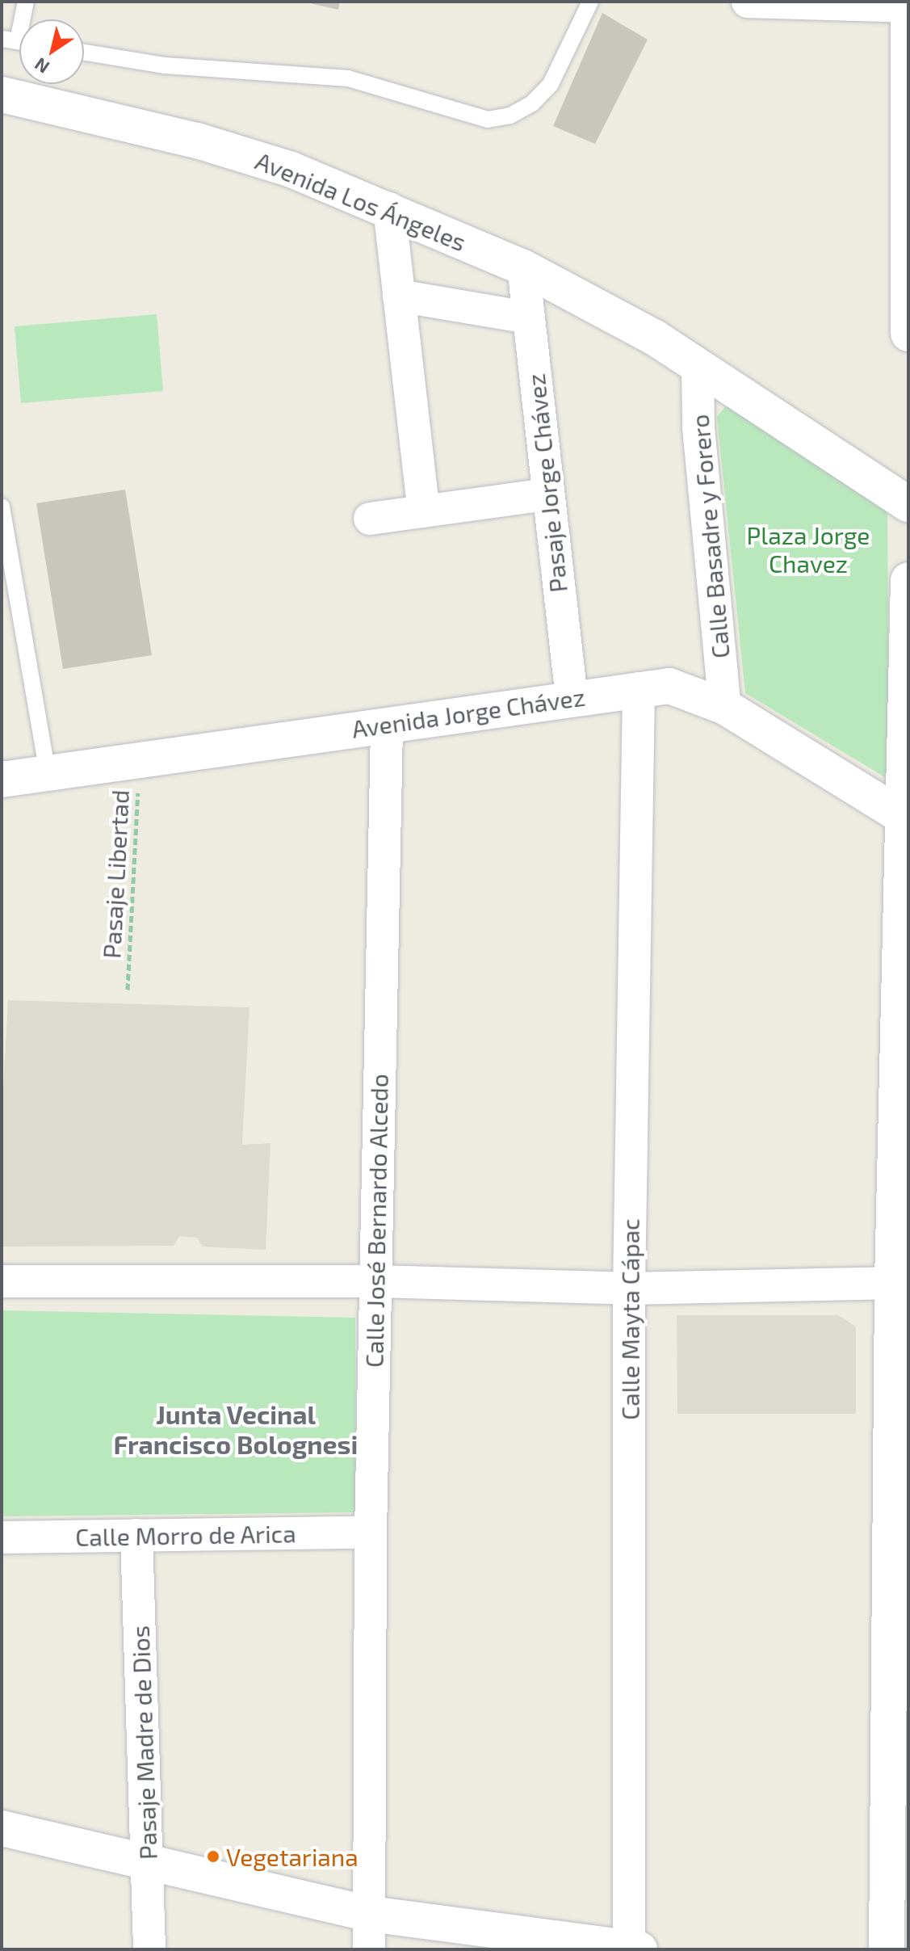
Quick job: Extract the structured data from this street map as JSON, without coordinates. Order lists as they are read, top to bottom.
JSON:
{
  "streets": {
    "street": [
      "Avenida Los Ángeles",
      "Pasaje Jorge Chávez",
      "Calle Basadre y Forero",
      "Avenida Jorge Chávez",
      "Calle José Bernardo Alcedo",
      "Calle Mayta Cápac",
      "Calle Morro de Arica",
      "Pasaje Madre de Dios"
    ],
    "path": ["Pasaje Libertad"]
  },
  "crossings": [
    ["Avenida Los Ángeles", "Pasaje Jorge Chávez"],
    ["Avenida Los Ángeles", "Calle Basadre y Forero"],
    ["Pasaje Jorge Chávez", "Avenida Jorge Chávez"],
    ["Calle Basadre y Forero", "Avenida Jorge Chávez"],
    ["Avenida Jorge Chávez", "Pasaje Libertad"],
    ["Avenida Jorge Chávez", "Calle José Bernardo Alcedo"],
    ["Avenida Jorge Chávez", "Calle Mayta Cápac"],
    ["Calle José Bernardo Alcedo", "Calle Morro de Arica"],
    ["Calle Morro de Arica", "Pasaje Madre de Dios"]
  ],
  "districts": ["Junta Vecinal Francisco Bolognesi"],
  "parks": ["Plaza Jorge Chavez"],
  "places": ["Vegetariana"],
  "north": "bottom left"
}
